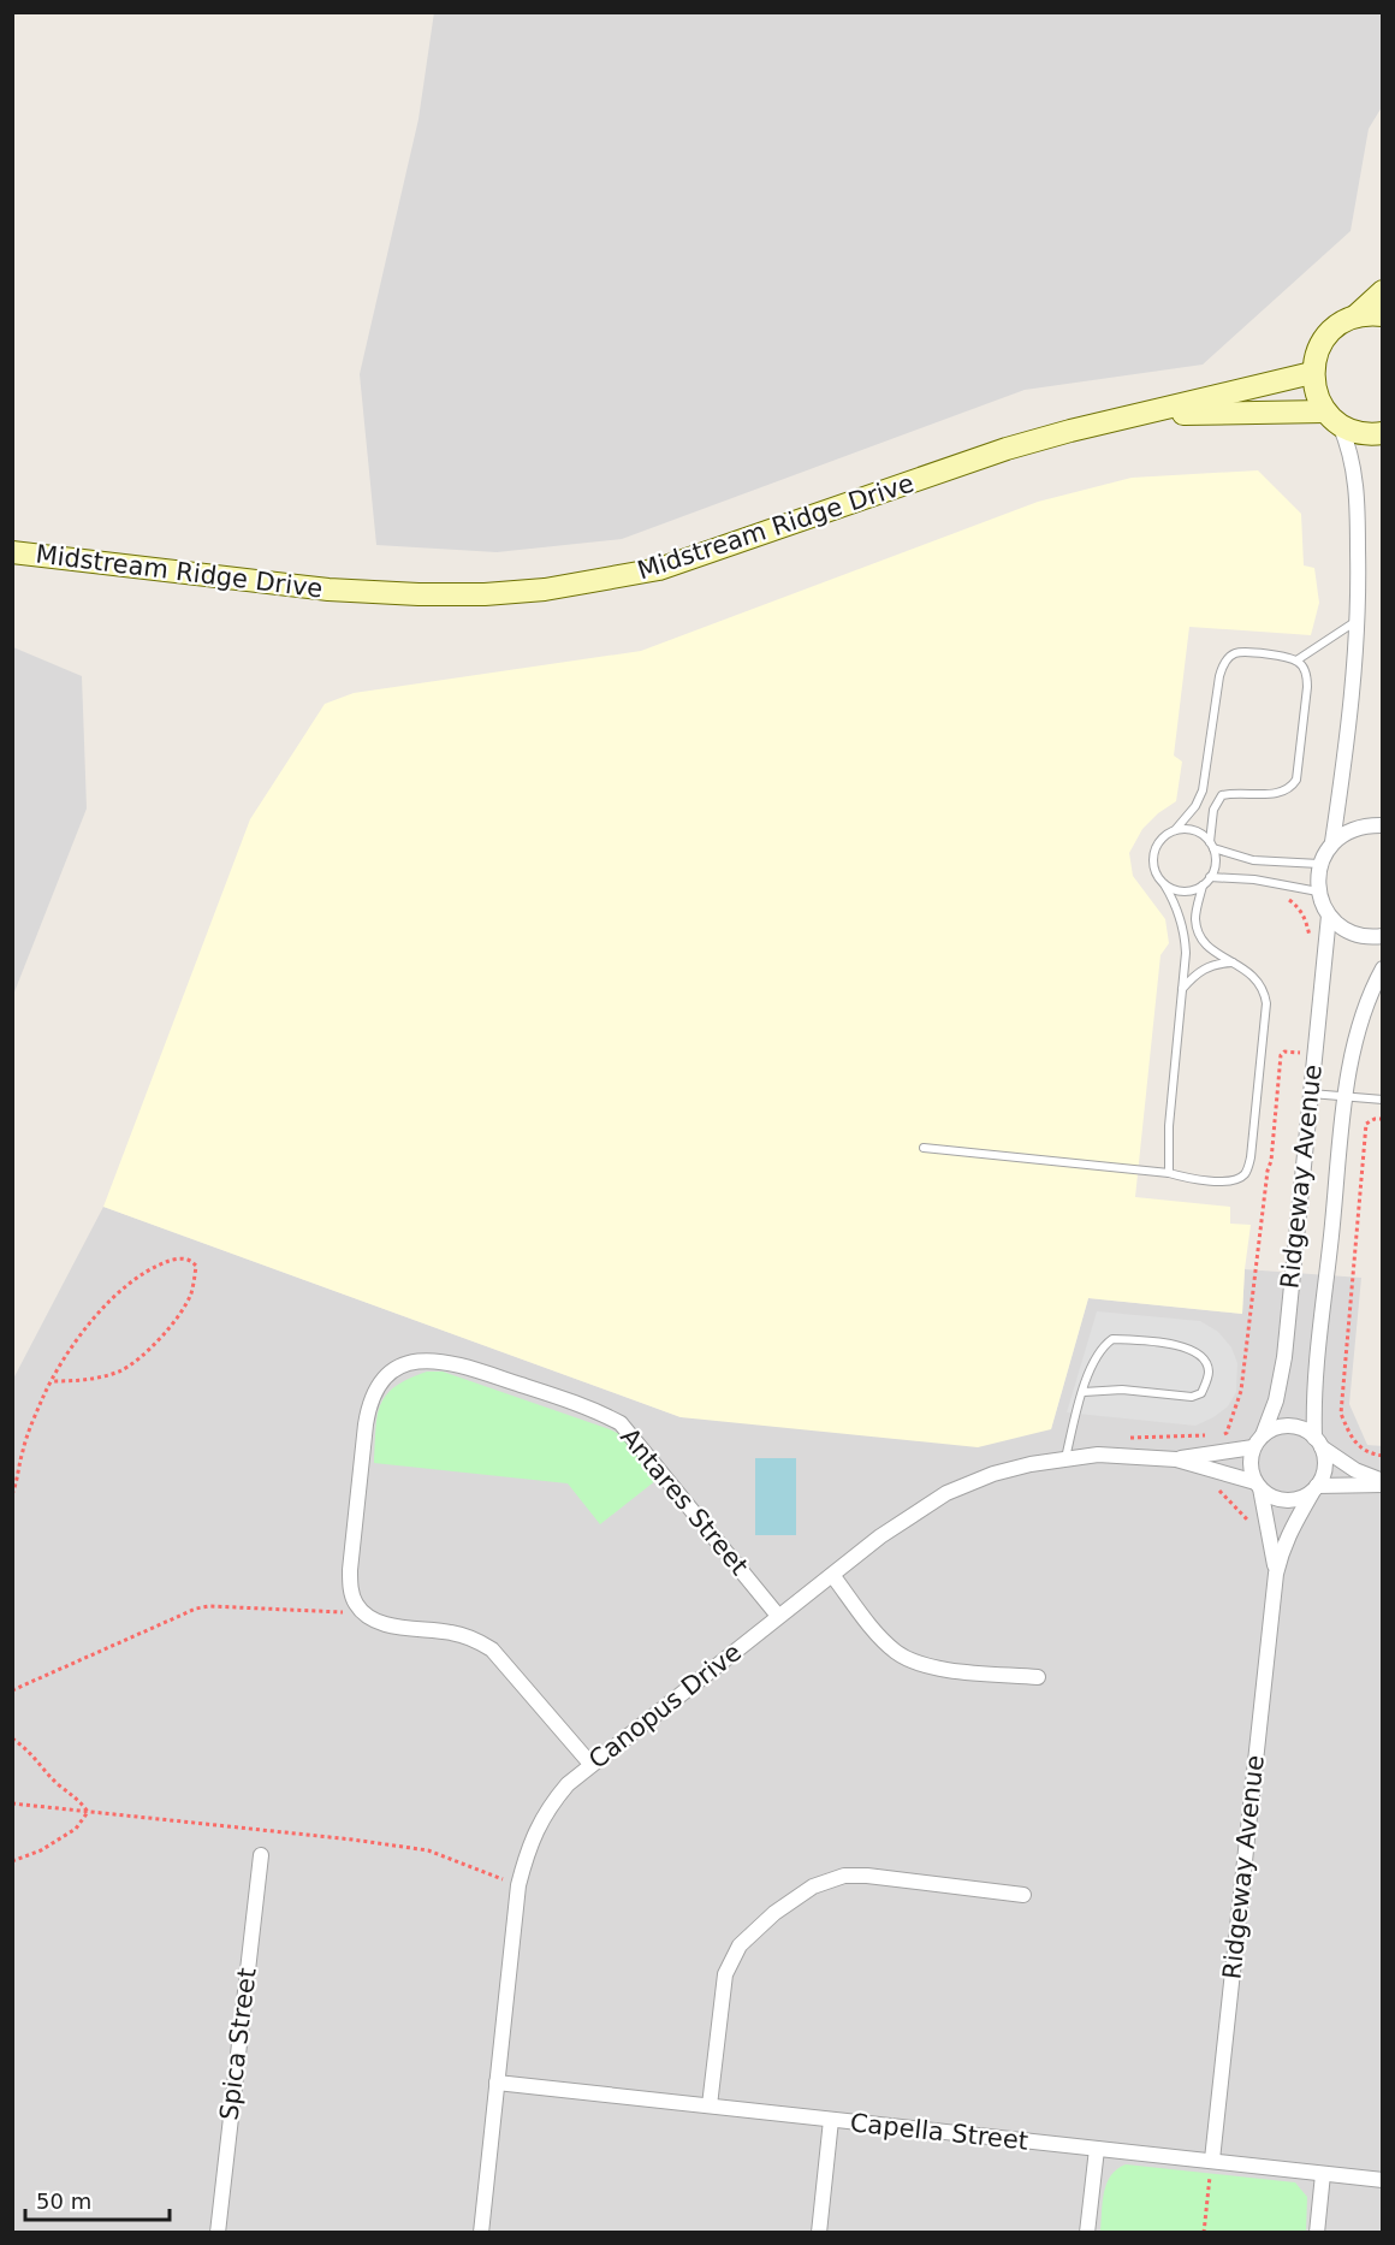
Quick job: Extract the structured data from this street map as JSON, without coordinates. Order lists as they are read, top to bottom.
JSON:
{
  "streets": {
    "street": [
      "Midstream Ridge Drive",
      "Ridgeway Avenue",
      "Antares Street",
      "Canopus Drive",
      "Spica Street",
      "Capella Street"
    ]
  },
  "crossings": [
    ["Ridgeway Avenue", "Canopus Drive"],
    ["Ridgeway Avenue", "Capella Street"],
    ["Antares Street", "Canopus Drive"],
    ["Canopus Drive", "Capella Street"]
  ],
  "scale_bar": "50 m"
}
